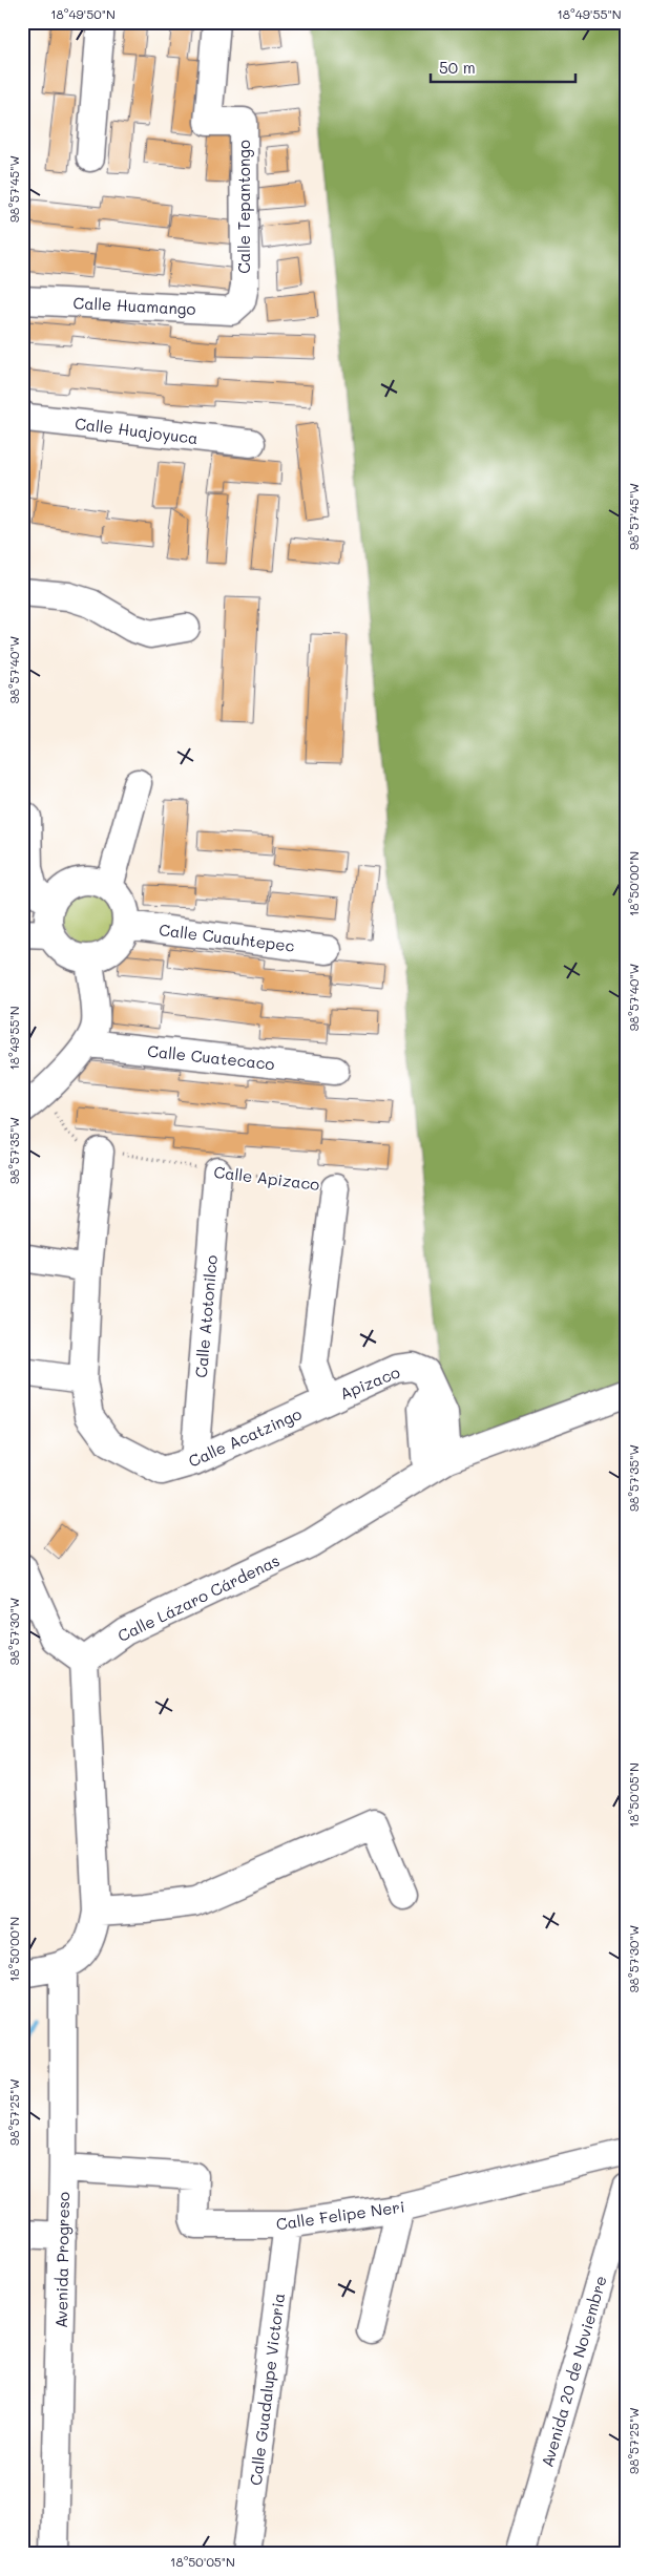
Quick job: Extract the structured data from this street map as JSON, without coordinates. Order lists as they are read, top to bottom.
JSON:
{
  "streets": {
    "street": [
      "Calle Tepantongo",
      "Calle Huamango",
      "Calle Huajoyuca",
      "Calle Cuauhtepec",
      "Calle Cuatecaco",
      "Calle Apizaco",
      "Calle Atotonilco",
      "Apizaco",
      "Calle Acatzingo",
      "Calle Lázaro Cárdenas",
      "Calle Felipe Neri",
      "Avenida Progreso",
      "Avenida 20 de Noviembre",
      "Calle Guadalupe Victoria"
    ]
  },
  "crossings": [
    ["Calle Tepantongo", "Calle Huamango"],
    ["Calle Apizaco", "Calle Atotonilco"],
    ["Calle Apizaco", "Apizaco"],
    ["Calle Apizaco", "Calle Acatzingo"],
    ["Calle Atotonilco", "Calle Acatzingo"],
    ["Apizaco", "Calle Acatzingo"],
    ["Apizaco", "Calle Lázaro Cárdenas"],
    ["Calle Felipe Neri", "Avenida Progreso"],
    ["Calle Felipe Neri", "Calle Guadalupe Victoria"]
  ],
  "scale_bar": "50 m",
  "coordinates": [
    "18°49'50\"N",
    "18°49'55\"N",
    "98°57'45\"W",
    "98°57'40\"W",
    "18°50'00\"N",
    "98°57'35\"W",
    "98°57'30\"W",
    "18°50'05\"N",
    "98°57'25\"W"
  ]
}
